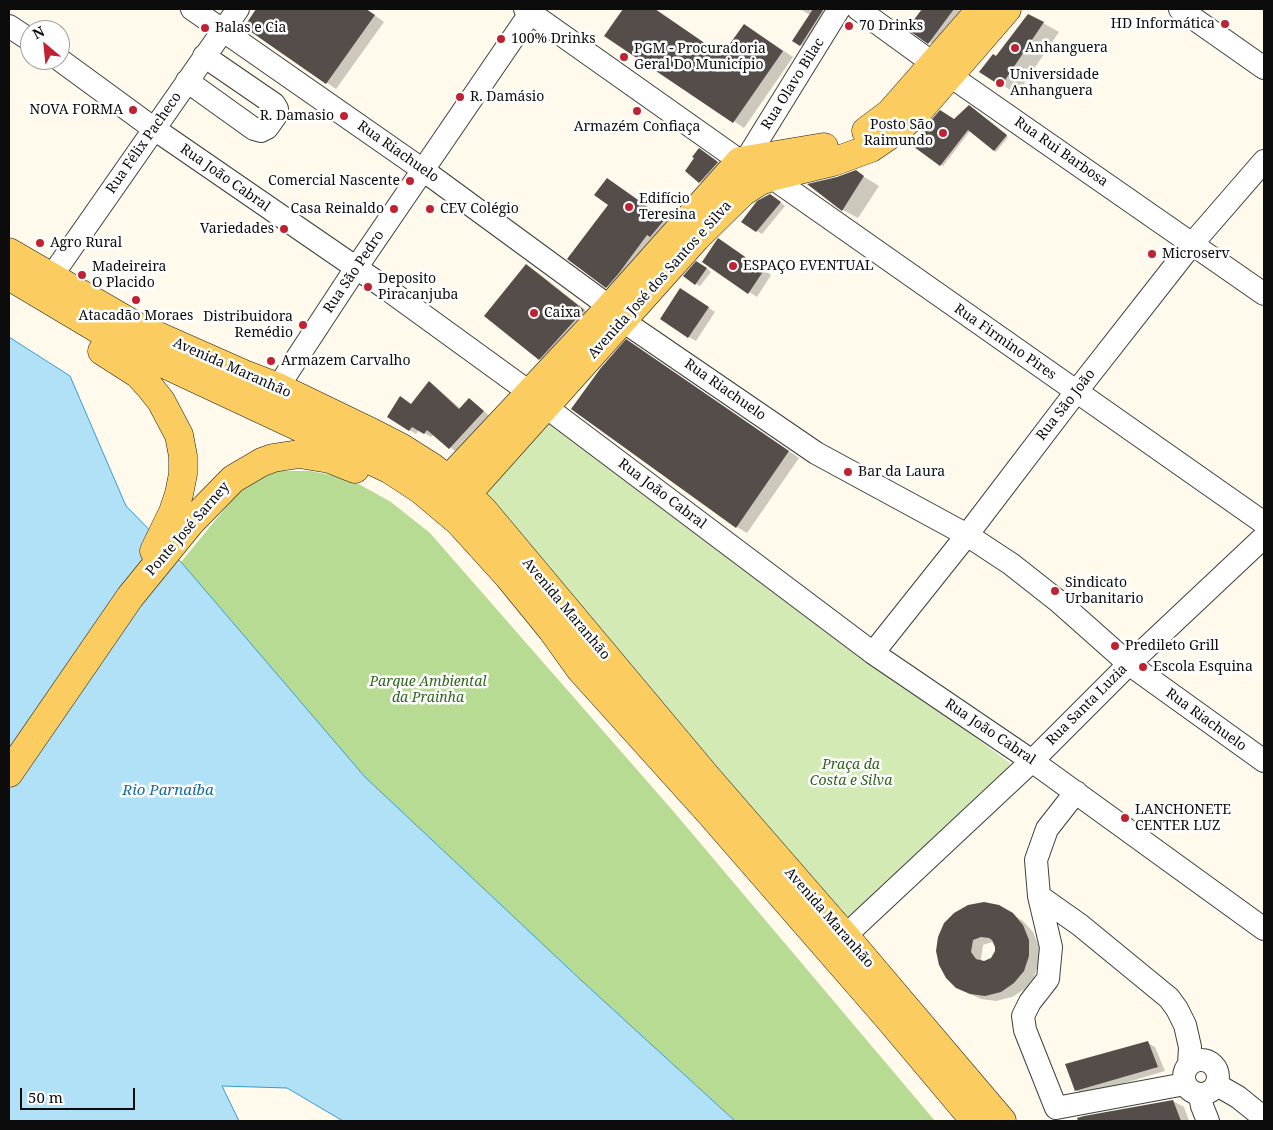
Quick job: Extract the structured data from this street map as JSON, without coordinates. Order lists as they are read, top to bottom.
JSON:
{
  "streets": {
    "main road": ["Avenida José dos Santos e Silva", "Avenida Maranhão", "Ponte José Sarney"],
    "street": [
      "Rua Olavo Bilac",
      "Rua Félix Pacheco",
      "Rua Riachuelo",
      "Rua Rui Barbosa",
      "Rua João Cabral",
      "Rua São Pedro",
      "Rua Firmino Pires",
      "Rua São João",
      "Rua Santa Luzia"
    ]
  },
  "crossings": [
    ["Rua Olavo Bilac", "Avenida José dos Santos e Silva"],
    ["Rua Félix Pacheco", "Rua Riachuelo"],
    ["Rua Félix Pacheco", "Rua João Cabral"],
    ["Rua Félix Pacheco", "Avenida Maranhão"],
    ["Rua Riachuelo", "Rua São Pedro"],
    ["Rua Riachuelo", "Avenida José dos Santos e Silva"],
    ["Rua Riachuelo", "Rua São João"],
    ["Rua Riachuelo", "Rua Santa Luzia"],
    ["Rua Rui Barbosa", "Avenida José dos Santos e Silva"],
    ["Rua Rui Barbosa", "Rua São João"],
    ["Rua João Cabral", "Rua São Pedro"],
    ["Rua João Cabral", "Avenida José dos Santos e Silva"],
    ["Rua João Cabral", "Rua São João"],
    ["Rua João Cabral", "Rua Santa Luzia"],
    ["Rua São Pedro", "Avenida Maranhão"],
    ["Avenida José dos Santos e Silva", "Rua Firmino Pires"],
    ["Avenida José dos Santos e Silva", "Avenida Maranhão"],
    ["Rua Firmino Pires", "Rua São João"],
    ["Avenida Maranhão", "Ponte José Sarney"],
    ["Avenida Maranhão", "Rua Santa Luzia"]
  ],
  "water": ["Rio Parnaíba"],
  "parks": ["Parque Ambiental da Prainha", "Praça da Costa e Silva"],
  "places": [
    "HD Informática",
    "70 Drinks",
    "Balas e Cia",
    "100% Drinks",
    "Anhanguera",
    "PGM - Procuradoria Geral Do Município",
    "Universidade Anhanguera",
    "R. Damásio",
    "NOVA FORMA",
    "Armazém Confiaça",
    "R. Damasio",
    "Posto São Raimundo",
    "Comercial Nascente",
    "Edifício Teresina",
    "Casa Reinaldo",
    "CEV Colégio",
    "Variedades",
    "Agro Rural",
    "Microserv",
    "ESPAÇO EVENTUAL",
    "Madeireira O Placido",
    "Deposito Piracanjuba",
    "Atacadão Moraes",
    "Caixa",
    "Distribuidora Remédio",
    "Armazem Carvalho",
    "Bar da Laura",
    "Sindicato Urbanitario",
    "Predileto Grill",
    "Escola Esquina",
    "LANCHONETE CENTER LUZ"
  ],
  "scale_bar": "50 m",
  "north": "top left"
}
